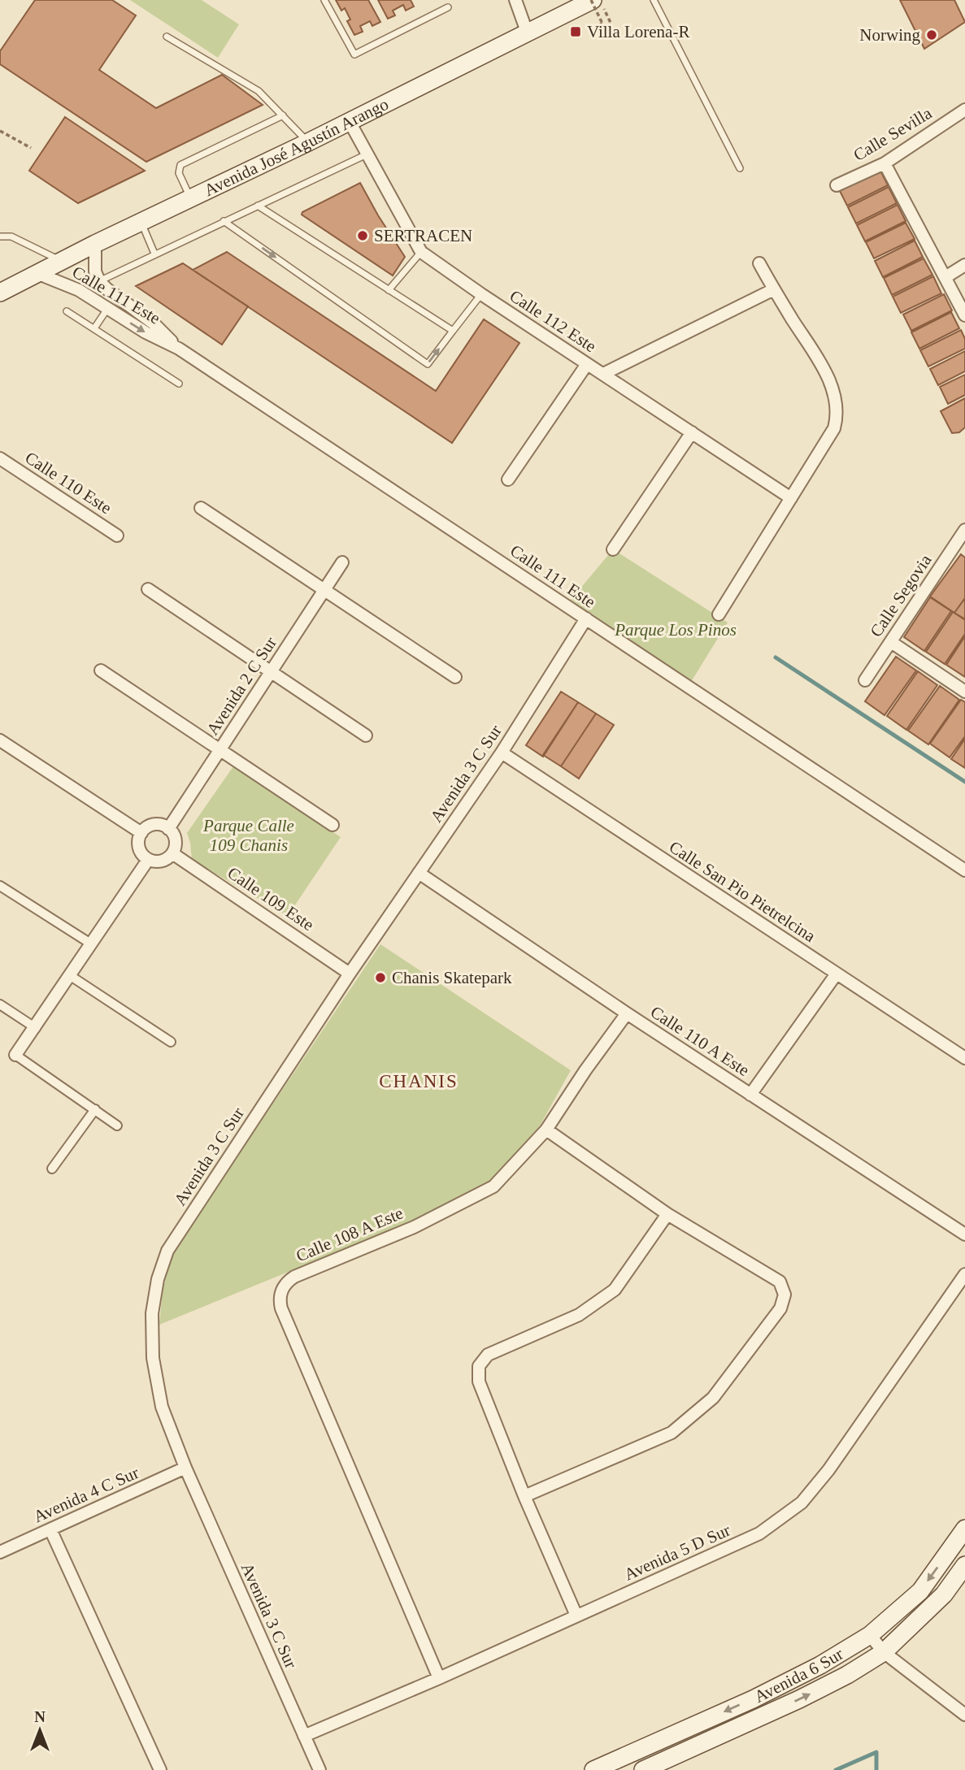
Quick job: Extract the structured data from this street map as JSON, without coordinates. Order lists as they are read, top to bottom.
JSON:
{
  "streets": {
    "main road": ["Avenida José Agustín Arango", "Avenida 6 Sur"],
    "street": [
      "Calle Sevilla",
      "Calle 111 Este",
      "Calle 112 Este",
      "Calle 110 Este",
      "Calle Segovia",
      "Avenida 2 C Sur",
      "Avenida 3 C Sur",
      "Calle San Pio Pietrelcina",
      "Calle 109 Este",
      "Calle 110 A Este",
      "Calle 108 A Este",
      "Avenida 4 C Sur",
      "Avenida 5 D Sur"
    ]
  },
  "crossings": [
    ["Avenida José Agustín Arango", "Calle 111 Este"],
    ["Avenida José Agustín Arango", "Calle 112 Este"],
    ["Calle 111 Este", "Avenida 3 C Sur"],
    ["Avenida 2 C Sur", "Calle 109 Este"],
    ["Avenida 3 C Sur", "Calle San Pio Pietrelcina"],
    ["Avenida 3 C Sur", "Calle 109 Este"],
    ["Avenida 3 C Sur", "Calle 110 A Este"],
    ["Avenida 3 C Sur", "Avenida 4 C Sur"],
    ["Avenida 3 C Sur", "Avenida 5 D Sur"],
    ["Calle 110 A Este", "Calle 108 A Este"],
    ["Calle 108 A Este", "Avenida 5 D Sur"]
  ],
  "districts": ["CHANIS"],
  "parks": ["Parque Los Pinos", "Parque Calle 109 Chanis"],
  "places": {
    "transit": ["Villa Lorena-R"],
    "other": ["Norwing", "SERTRACEN", "Chanis Skatepark"]
  },
  "north": "top"
}
